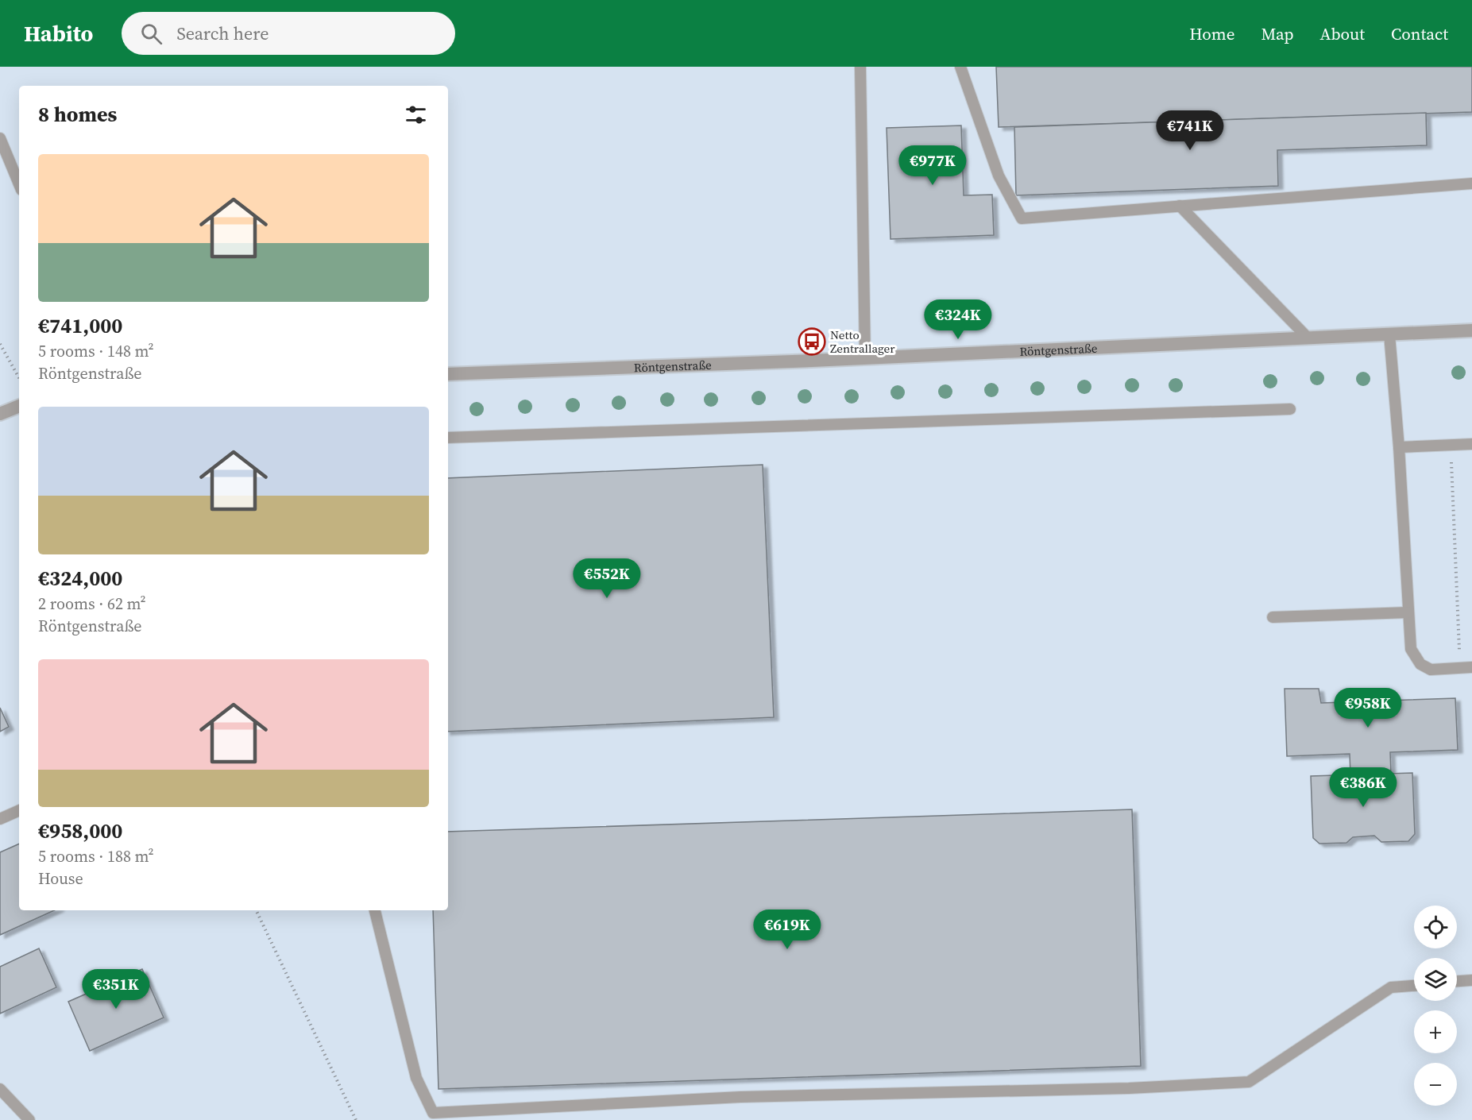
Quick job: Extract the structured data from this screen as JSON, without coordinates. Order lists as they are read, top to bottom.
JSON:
{
  "streets": {
    "street": ["Röntgenstraße"]
  },
  "places": {
    "bus stop": ["Netto Zentrallager"]
  },
  "page": {
    "header": "Habito",
    "search": "Search here",
    "nav": [
      "Home",
      "Map",
      "About",
      "Contact"
    ],
    "heading": "8 homes",
    "price": [
      "€741K",
      "€977K",
      "€324K",
      "€552K",
      "€958K",
      "€386K",
      "€619K",
      "€351K"
    ],
    "list": [
      {
        "name": "€741,000",
        "note": "5 rooms · 148 m² · Röntgenstraße"
      },
      {
        "name": "€324,000",
        "note": "2 rooms · 62 m² · Röntgenstraße"
      },
      {
        "name": "€958,000",
        "note": "5 rooms · 188 m² · House"
      }
    ],
    "map_buttons": ["+", "−"]
  }
}
